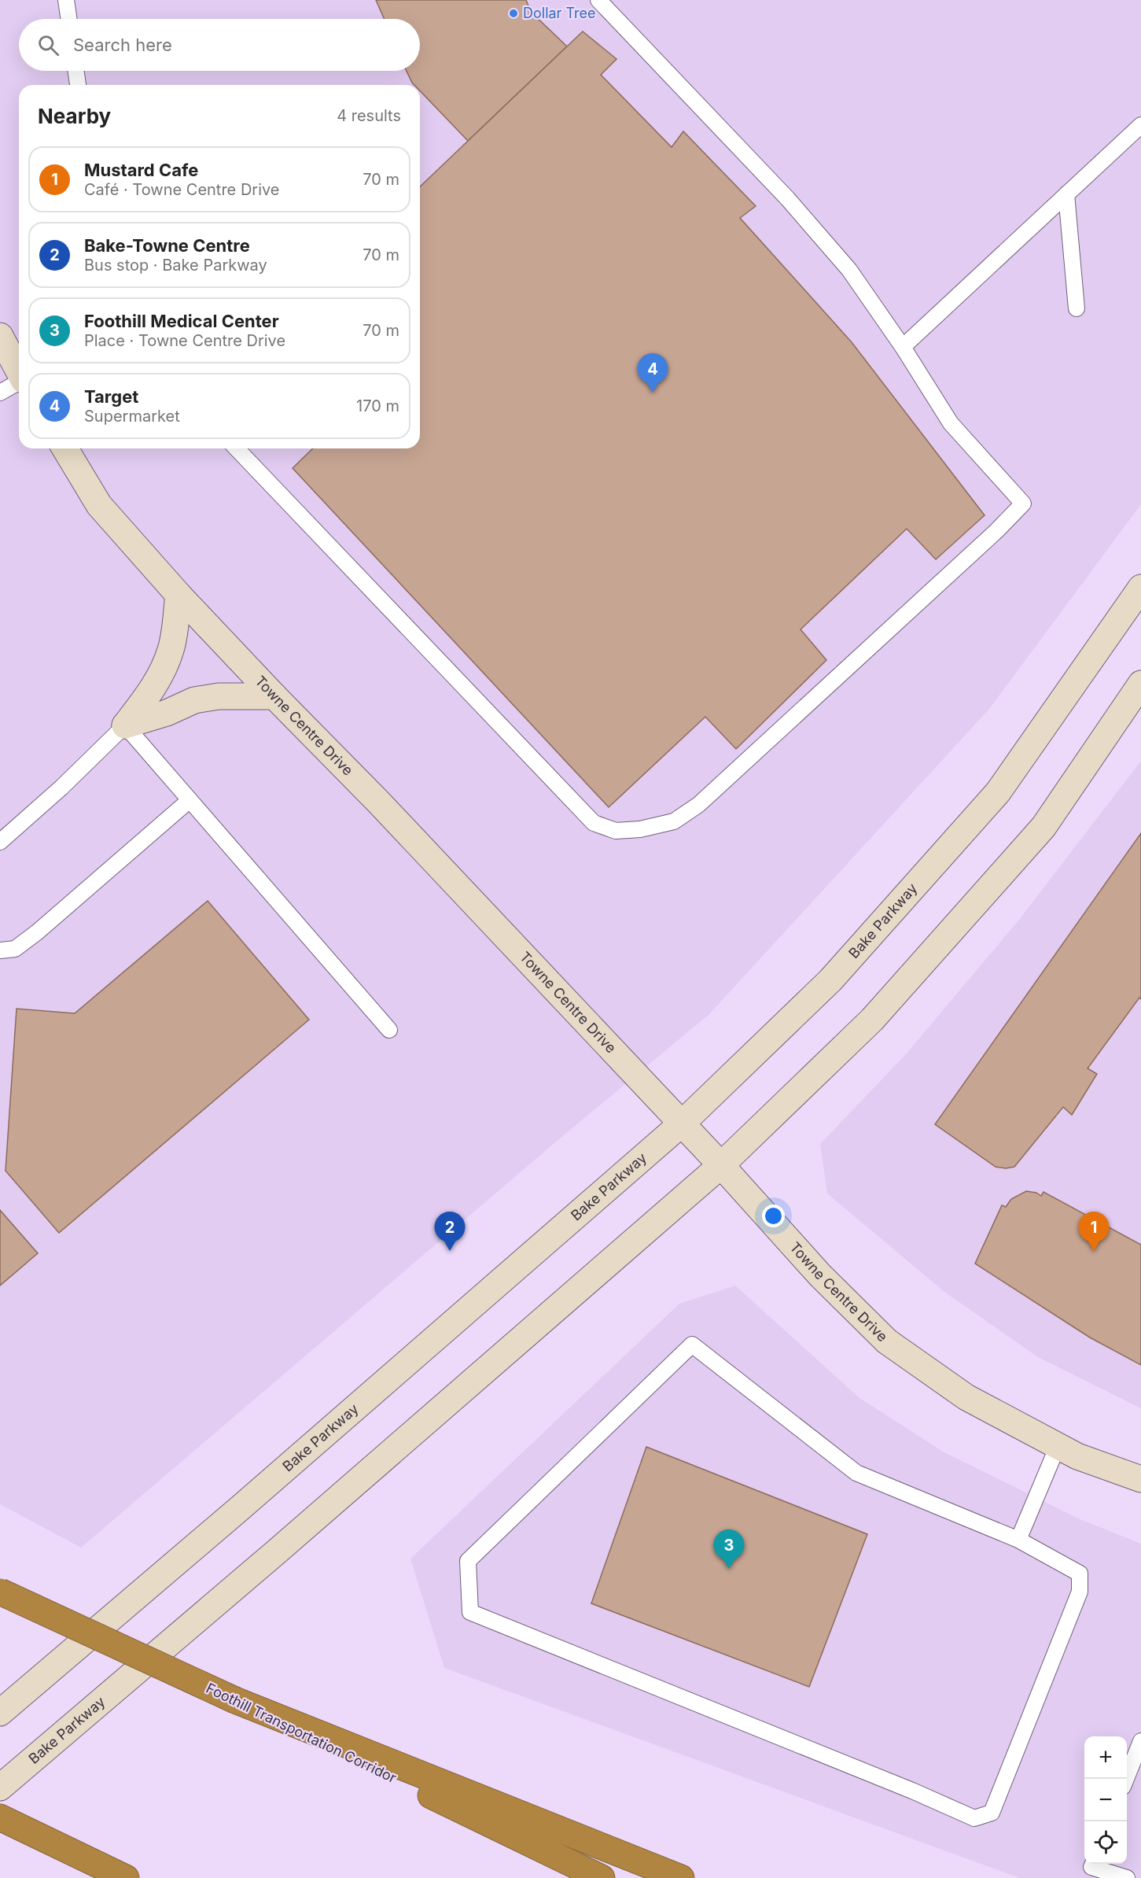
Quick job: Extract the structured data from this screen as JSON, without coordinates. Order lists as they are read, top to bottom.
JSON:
{
  "streets": {
    "highway": ["Foothill Transportation Corridor"],
    "main road": ["Towne Centre Drive", "Bake Parkway"]
  },
  "crossings": [
    ["Towne Centre Drive", "Bake Parkway"]
  ],
  "places": ["Dollar Tree"],
  "page": {
    "search": "Search here",
    "heading": ["Nearby", "4 results"],
    "list": [
      {
        "mark": "1",
        "name": "Mustard Cafe",
        "note": "Café · Towne Centre Drive",
        "value": "70 m"
      },
      {
        "mark": "2",
        "name": "Bake-Towne Centre",
        "note": "Bus stop · Bake Parkway",
        "value": "70 m"
      },
      {
        "mark": "3",
        "name": "Foothill Medical Center",
        "note": "Place · Towne Centre Drive",
        "value": "70 m"
      },
      {
        "mark": "4",
        "name": "Target",
        "note": "Supermarket",
        "value": "170 m"
      }
    ],
    "pins": [
      "4",
      "1",
      "2",
      "3"
    ],
    "map_buttons": ["+", "−"]
  }
}
